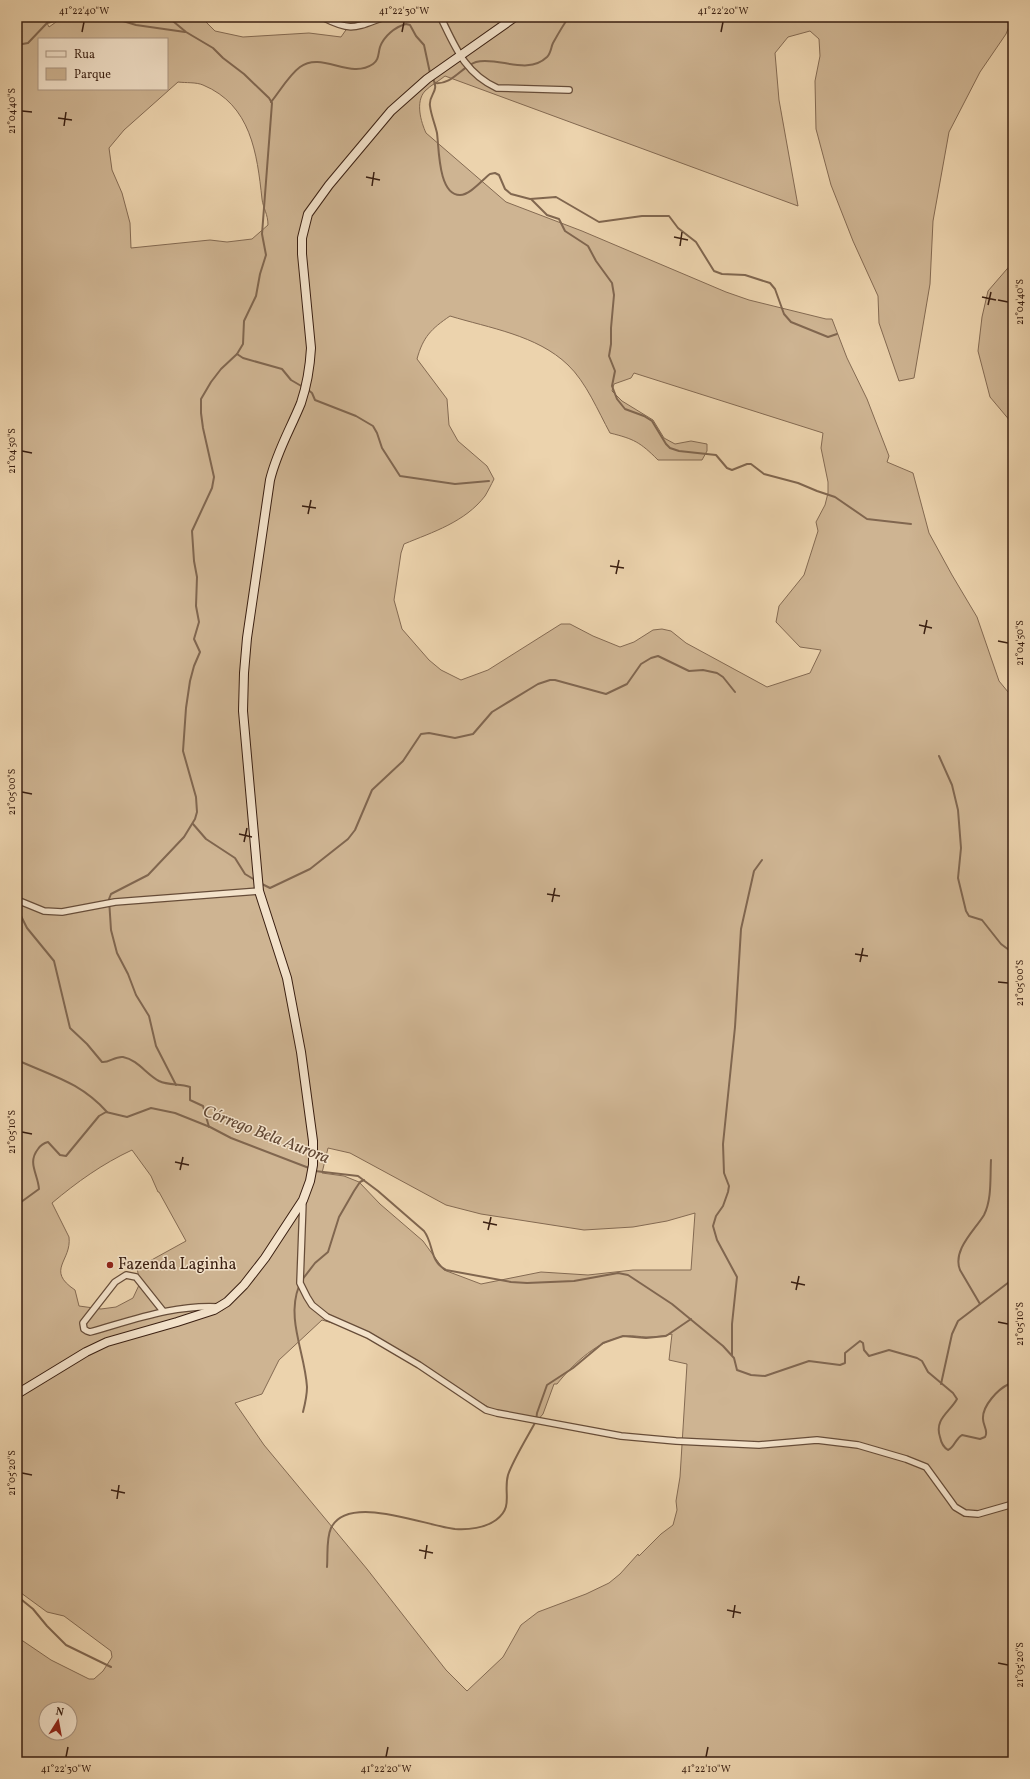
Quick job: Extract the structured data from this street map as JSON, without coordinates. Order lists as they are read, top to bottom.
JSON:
{
  "water": ["Córrego Bela Aurora"],
  "places": ["Fazenda Laginha"],
  "legend": ["Rua", "Parque"],
  "north": "top",
  "coordinates": [
    "41°22'40\"W",
    "41°22'30\"W",
    "41°22'20\"W",
    "21°04'40\"S",
    "21°04'50\"S",
    "21°05'00\"S",
    "21°05'10\"S",
    "21°05'20\"S",
    "41°22'10\"W"
  ]
}
